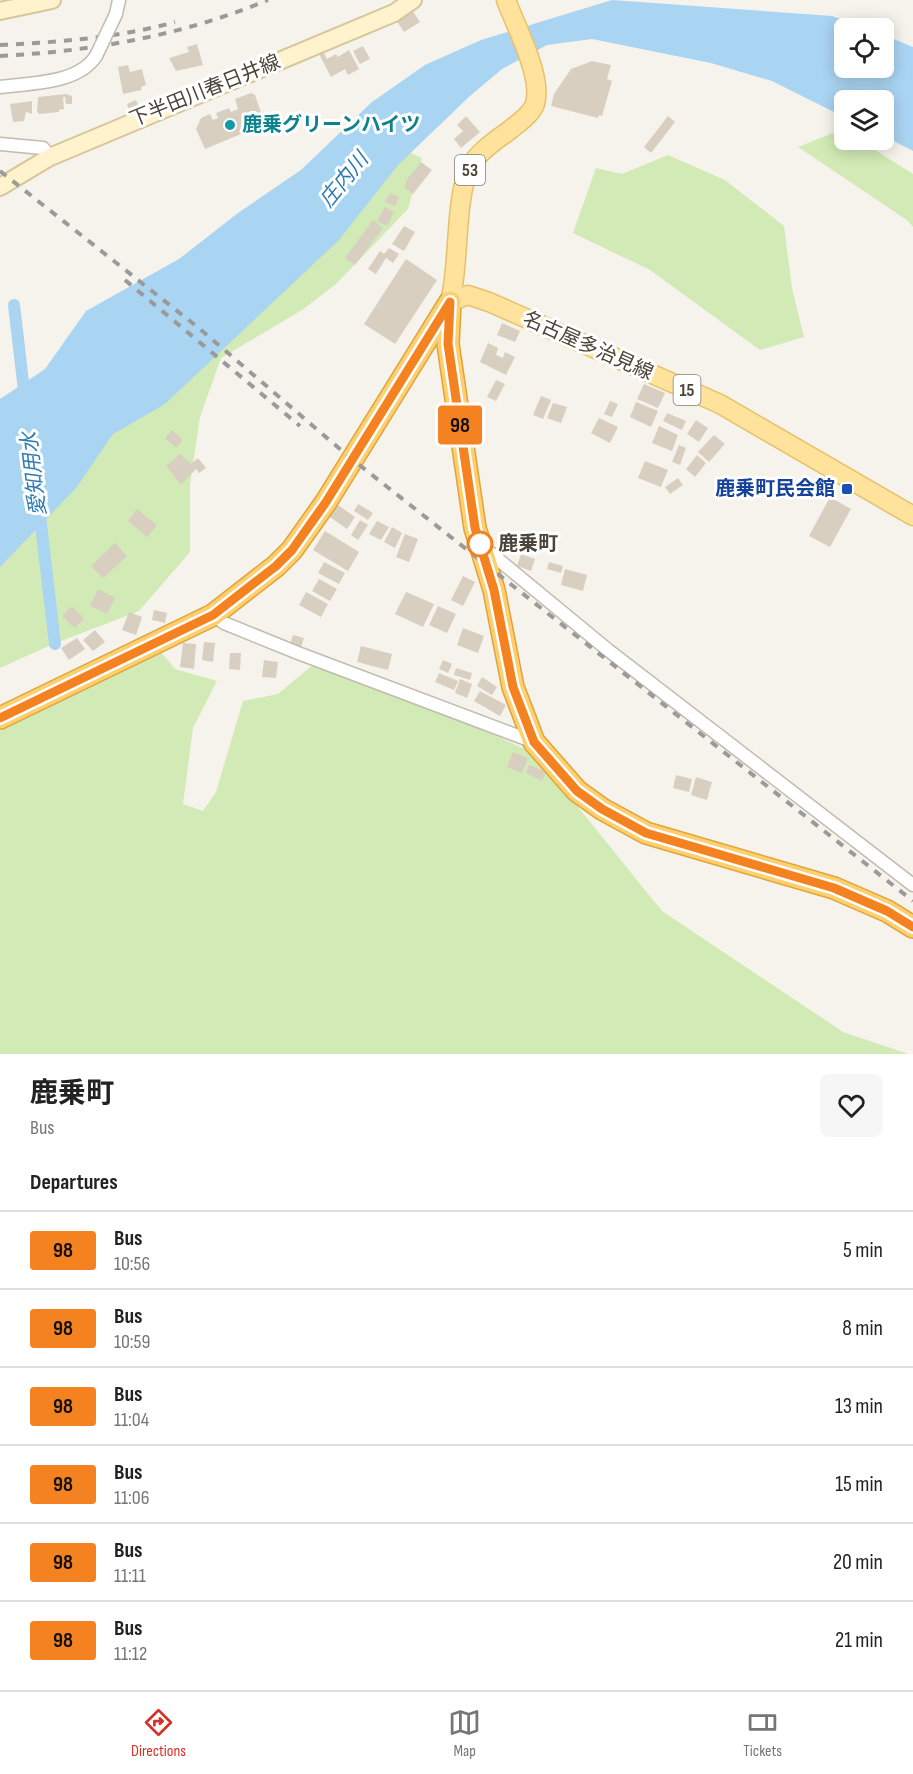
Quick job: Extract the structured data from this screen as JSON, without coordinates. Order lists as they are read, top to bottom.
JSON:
{
  "streets": {
    "main road": [
      "下半田川春日井線",
      "53",
      "名古屋多治見線",
      "15"
    ]
  },
  "crossings": [
    ["53", "名古屋多治見線"]
  ],
  "water": ["庄内川", "愛知用水"],
  "places": {
    "other": ["鹿乗グリーンハイツ", "鹿乗町"],
    "transit": ["鹿乗町民会館"]
  },
  "lines": ["bus line 98"],
  "page": {
    "on_map": "98",
    "heading": [
      ["鹿乗町", "Bus"],
      "Departures"
    ],
    "list": [
      {
        "mark": "98",
        "name": "Bus",
        "note": "10:56",
        "value": "5 min"
      },
      {
        "mark": "98",
        "name": "Bus",
        "note": "10:59",
        "value": "8 min"
      },
      {
        "mark": "98",
        "name": "Bus",
        "note": "11:04",
        "value": "13 min"
      },
      {
        "mark": "98",
        "name": "Bus",
        "note": "11:06",
        "value": "15 min"
      },
      {
        "mark": "98",
        "name": "Bus",
        "note": "11:11",
        "value": "20 min"
      },
      {
        "mark": "98",
        "name": "Bus",
        "note": "11:12",
        "value": "21 min"
      }
    ],
    "tabs": ["Directions", "Map", "Tickets"]
  }
}
